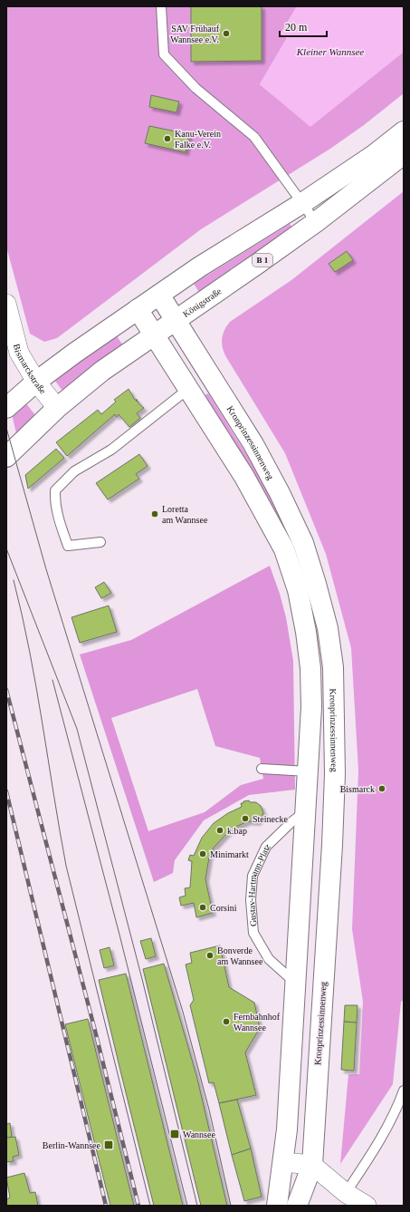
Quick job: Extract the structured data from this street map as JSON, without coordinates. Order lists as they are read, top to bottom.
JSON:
{
  "streets": {
    "main road": ["B 1", "Königstraße", "Kronprinzessinnenweg"],
    "street": ["Bismarckstraße"],
    "lane": ["Gustav-Hartmann-Platz"]
  },
  "crossings": [
    ["Königstraße", "Bismarckstraße"],
    ["Königstraße", "Kronprinzessinnenweg"]
  ],
  "water": ["Kleiner Wannsee"],
  "places": {
    "other": [
      "SAV Frühauf Wannsee e.V.",
      "Kanu-Verein Falke e.V.",
      "Loretta am Wannsee",
      "Bismarck",
      "Steinecke",
      "k.bap",
      "Minimarkt",
      "Corsini",
      "Bonverde am Wannsee",
      "Fernbahnhof Wannsee"
    ],
    "transit": ["Wannsee", "Berlin-Wannsee"]
  },
  "scale_bar": "20 m"
}
